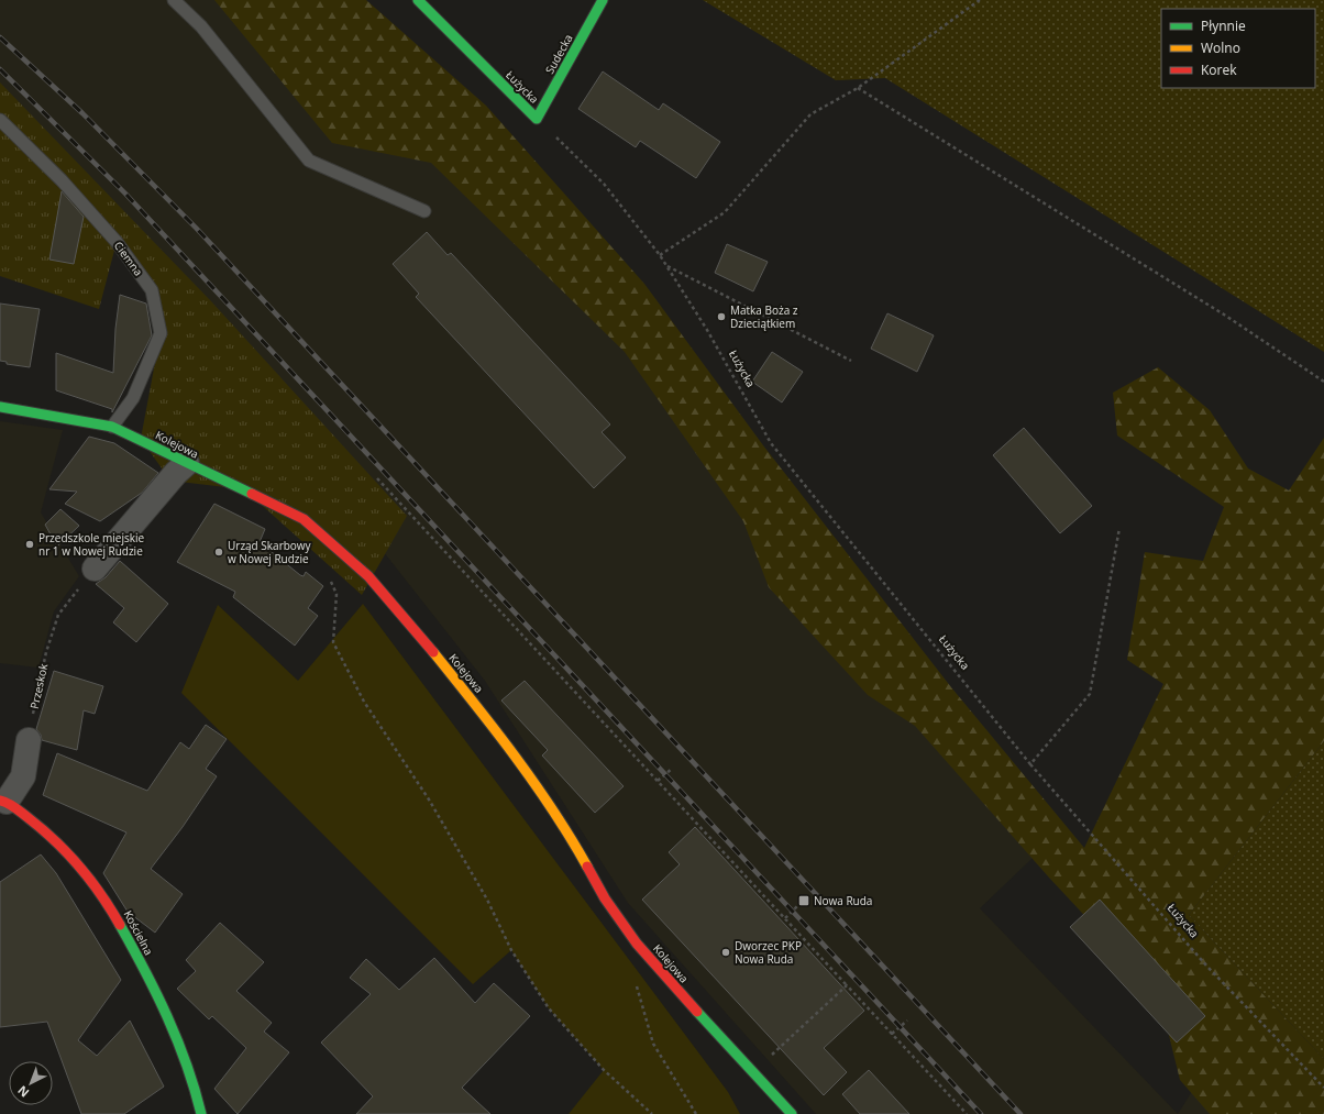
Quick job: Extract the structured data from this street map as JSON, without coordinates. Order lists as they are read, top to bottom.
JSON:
{
  "streets": {
    "street": [
      "Sudecka",
      "Łużycka",
      "Kolejowa",
      "Kościelna"
    ],
    "lane": ["Ciemna"],
    "path": ["Przeskok"]
  },
  "crossings": [
    ["Sudecka", "Łużycka"],
    ["Ciemna", "Kolejowa"]
  ],
  "places": {
    "other": [
      "Matka Boża z Dzieciątkiem",
      "Przedszkole miejskie nr 1 w Nowej Rudzie",
      "Urząd Skarbowy w Nowej Rudzie",
      "Dworzec PKP Nowa Ruda"
    ],
    "transit": ["Nowa Ruda"]
  },
  "legend": ["Płynnie", "Wolno", "Korek"],
  "north": "bottom left"
}
